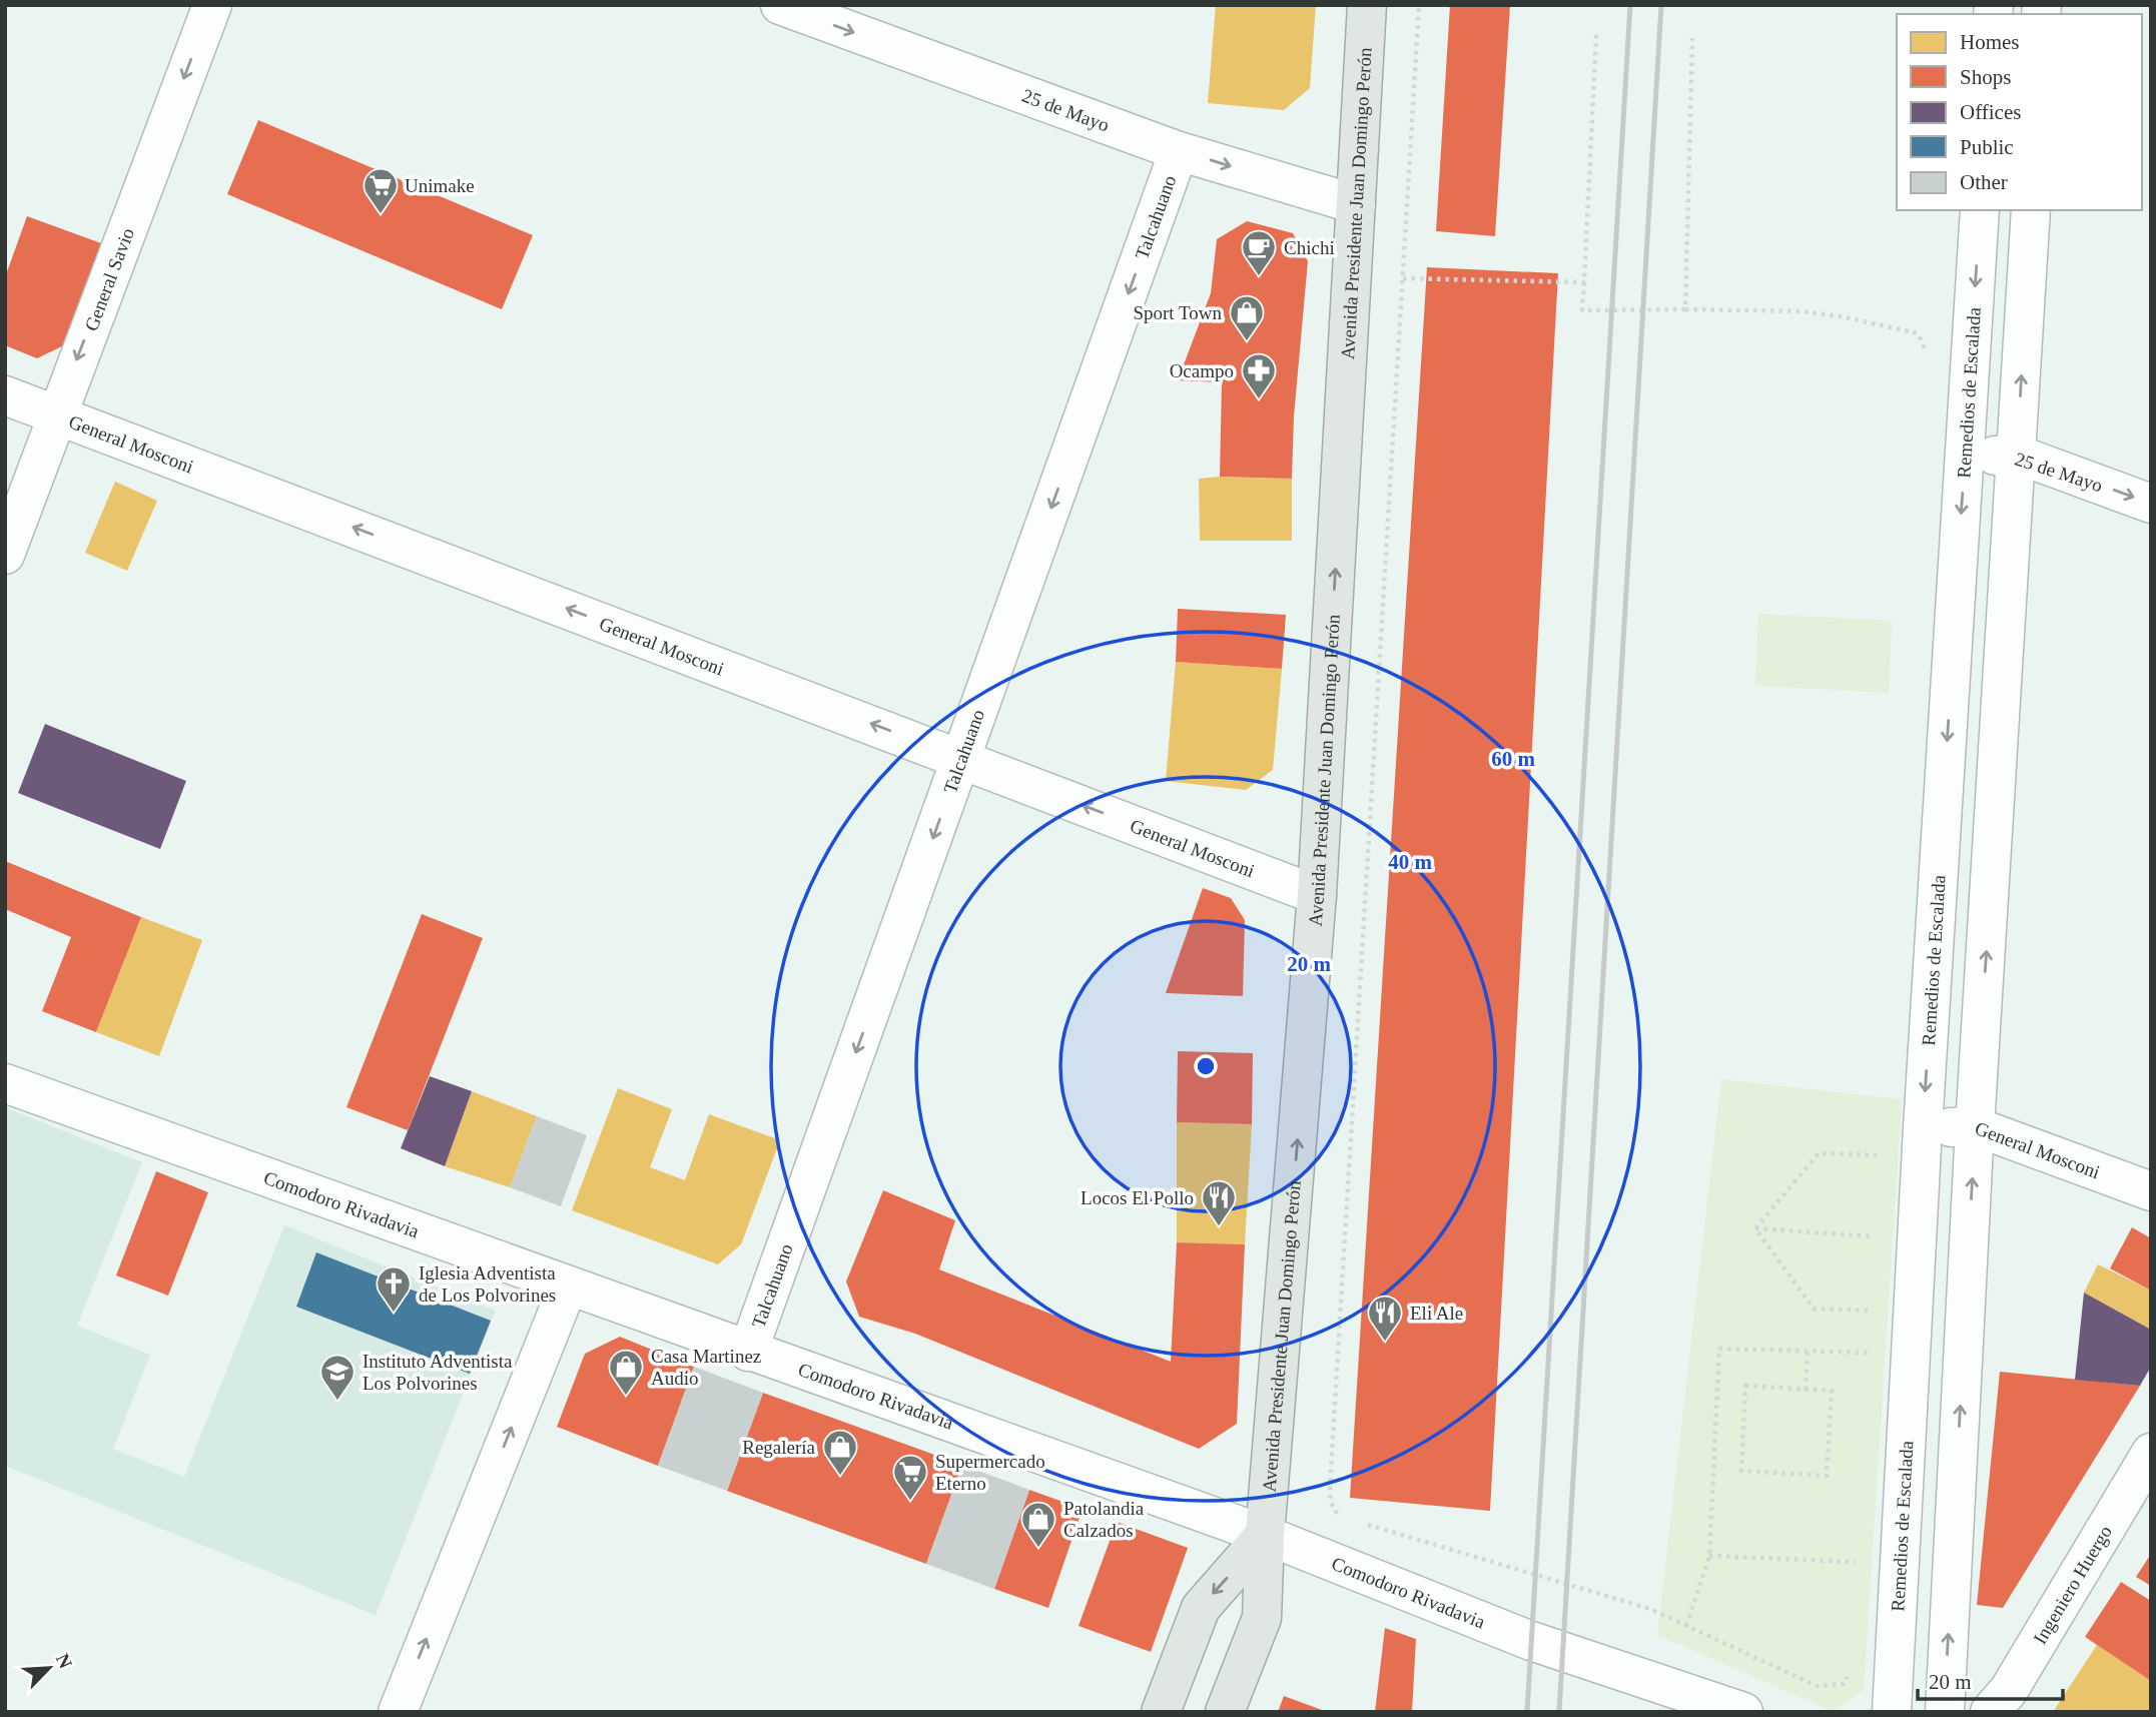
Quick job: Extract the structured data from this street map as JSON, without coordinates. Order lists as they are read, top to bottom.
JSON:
{
  "streets": {
    "main road": ["Avenida Presidente Juan Domingo Perón"],
    "street": [
      "25 de Mayo",
      "Talcahuano",
      "General Savio",
      "Remedios de Escalada",
      "General Mosconi",
      "Comodoro Rivadavia",
      "Ingeniero Huergo"
    ]
  },
  "crossings": [
    ["25 de Mayo", "Avenida Presidente Juan Domingo Perón"],
    ["25 de Mayo", "Talcahuano"],
    ["25 de Mayo", "Remedios de Escalada"],
    ["Avenida Presidente Juan Domingo Perón", "General Mosconi"],
    ["Avenida Presidente Juan Domingo Perón", "Comodoro Rivadavia"],
    ["Talcahuano", "General Mosconi"],
    ["Talcahuano", "Comodoro Rivadavia"],
    ["General Savio", "General Mosconi"],
    ["Remedios de Escalada", "General Mosconi"]
  ],
  "one_way": [
    "25 de Mayo",
    "Avenida Presidente Juan Domingo Perón",
    "Talcahuano",
    "General Savio",
    "General Mosconi"
  ],
  "places": {
    "supermarket": ["Unimake", "Supermercado Eterno"],
    "cafe": ["Chichi"],
    "shop": [
      "Sport Town",
      "Casa Martinez Audio",
      "Regalería",
      "Patolandia Calzados"
    ],
    "pharmacy": ["Ocampo"],
    "restaurant": ["Locos El Pollo", "Eli Ale"],
    "church": ["Iglesia Adventista de Los Polvorines"],
    "school or university": ["Instituto Adventista Los Polvorines"]
  },
  "legend": [
    "Homes",
    "Shops",
    "Offices",
    "Public",
    "Other"
  ],
  "scale_bar": "20 m",
  "north": "top right",
  "rings": ["60 m", "40 m", "20 m"]
}
